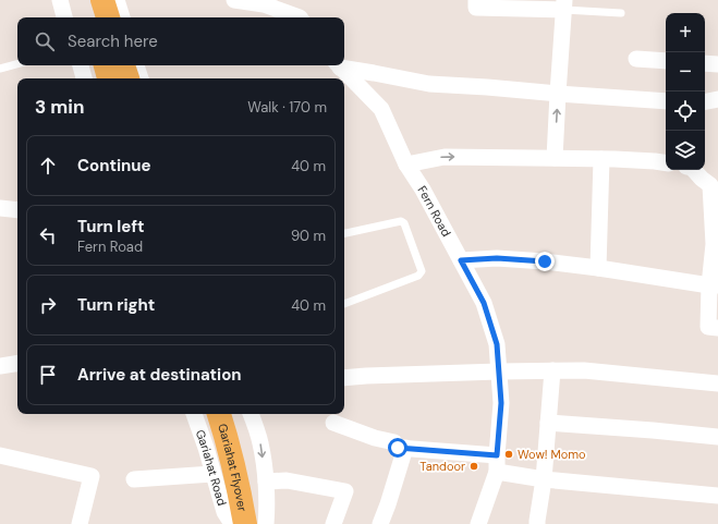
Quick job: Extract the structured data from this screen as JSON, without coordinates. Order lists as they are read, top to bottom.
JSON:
{
  "streets": {
    "main road": ["Gariahat Flyover"],
    "street": ["Fern Road", "Gariahat Road"]
  },
  "places": ["Wow! Momo", "Tandoor"],
  "page": {
    "map_buttons": ["+", "−"],
    "search": "Search here",
    "heading": ["3 min", "Walk · 170 m"],
    "list": [
      ["Continue", "40 m"],
      ["Turn left", "Fern Road", "90 m"],
      ["Turn right", "40 m"],
      "Arrive at destination"
    ]
  }
}
